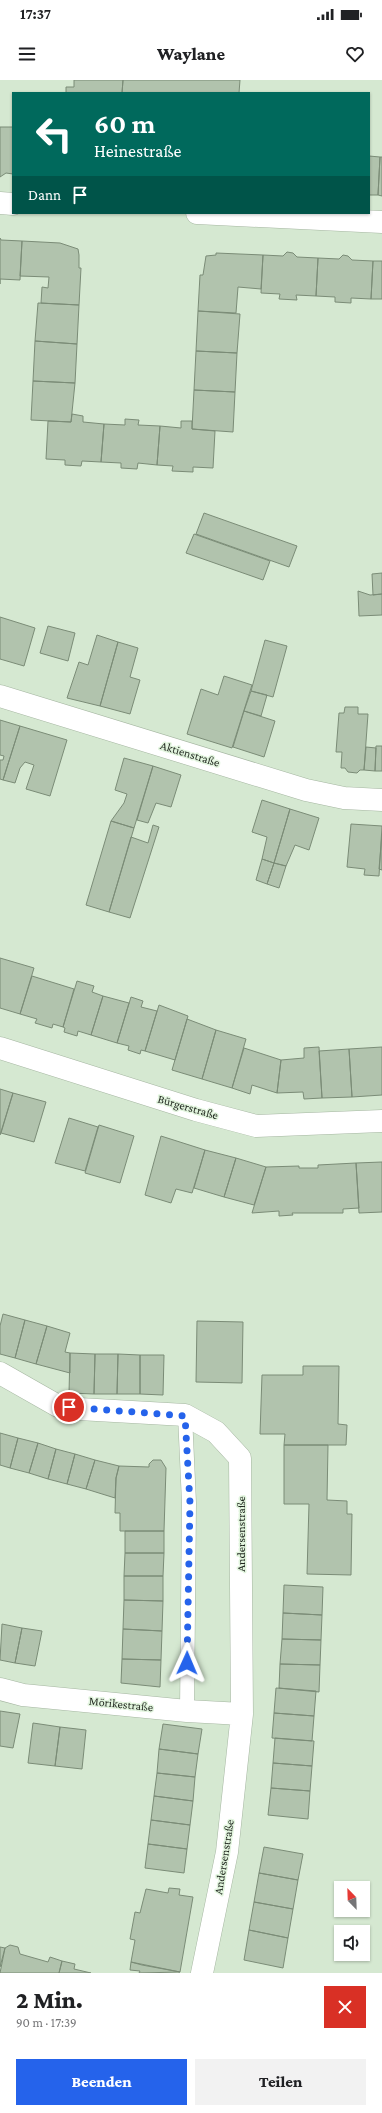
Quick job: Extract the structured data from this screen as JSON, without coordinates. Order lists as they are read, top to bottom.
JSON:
{
  "streets": {
    "street": [
      "Aktienstraße",
      "Bürgerstraße",
      "Andersenstraße",
      "Mörikestraße"
    ]
  },
  "crossings": [
    ["Andersenstraße", "Mörikestraße"]
  ],
  "north": "top left",
  "page": {
    "status": "17:37",
    "header": "Waylane",
    "turn": ["60 m", "Heinestraße"],
    "then": "Dann",
    "heading": ["2 Min.", "90 m · 17:39"],
    "buttons": ["Beenden", "Teilen"]
  }
}
